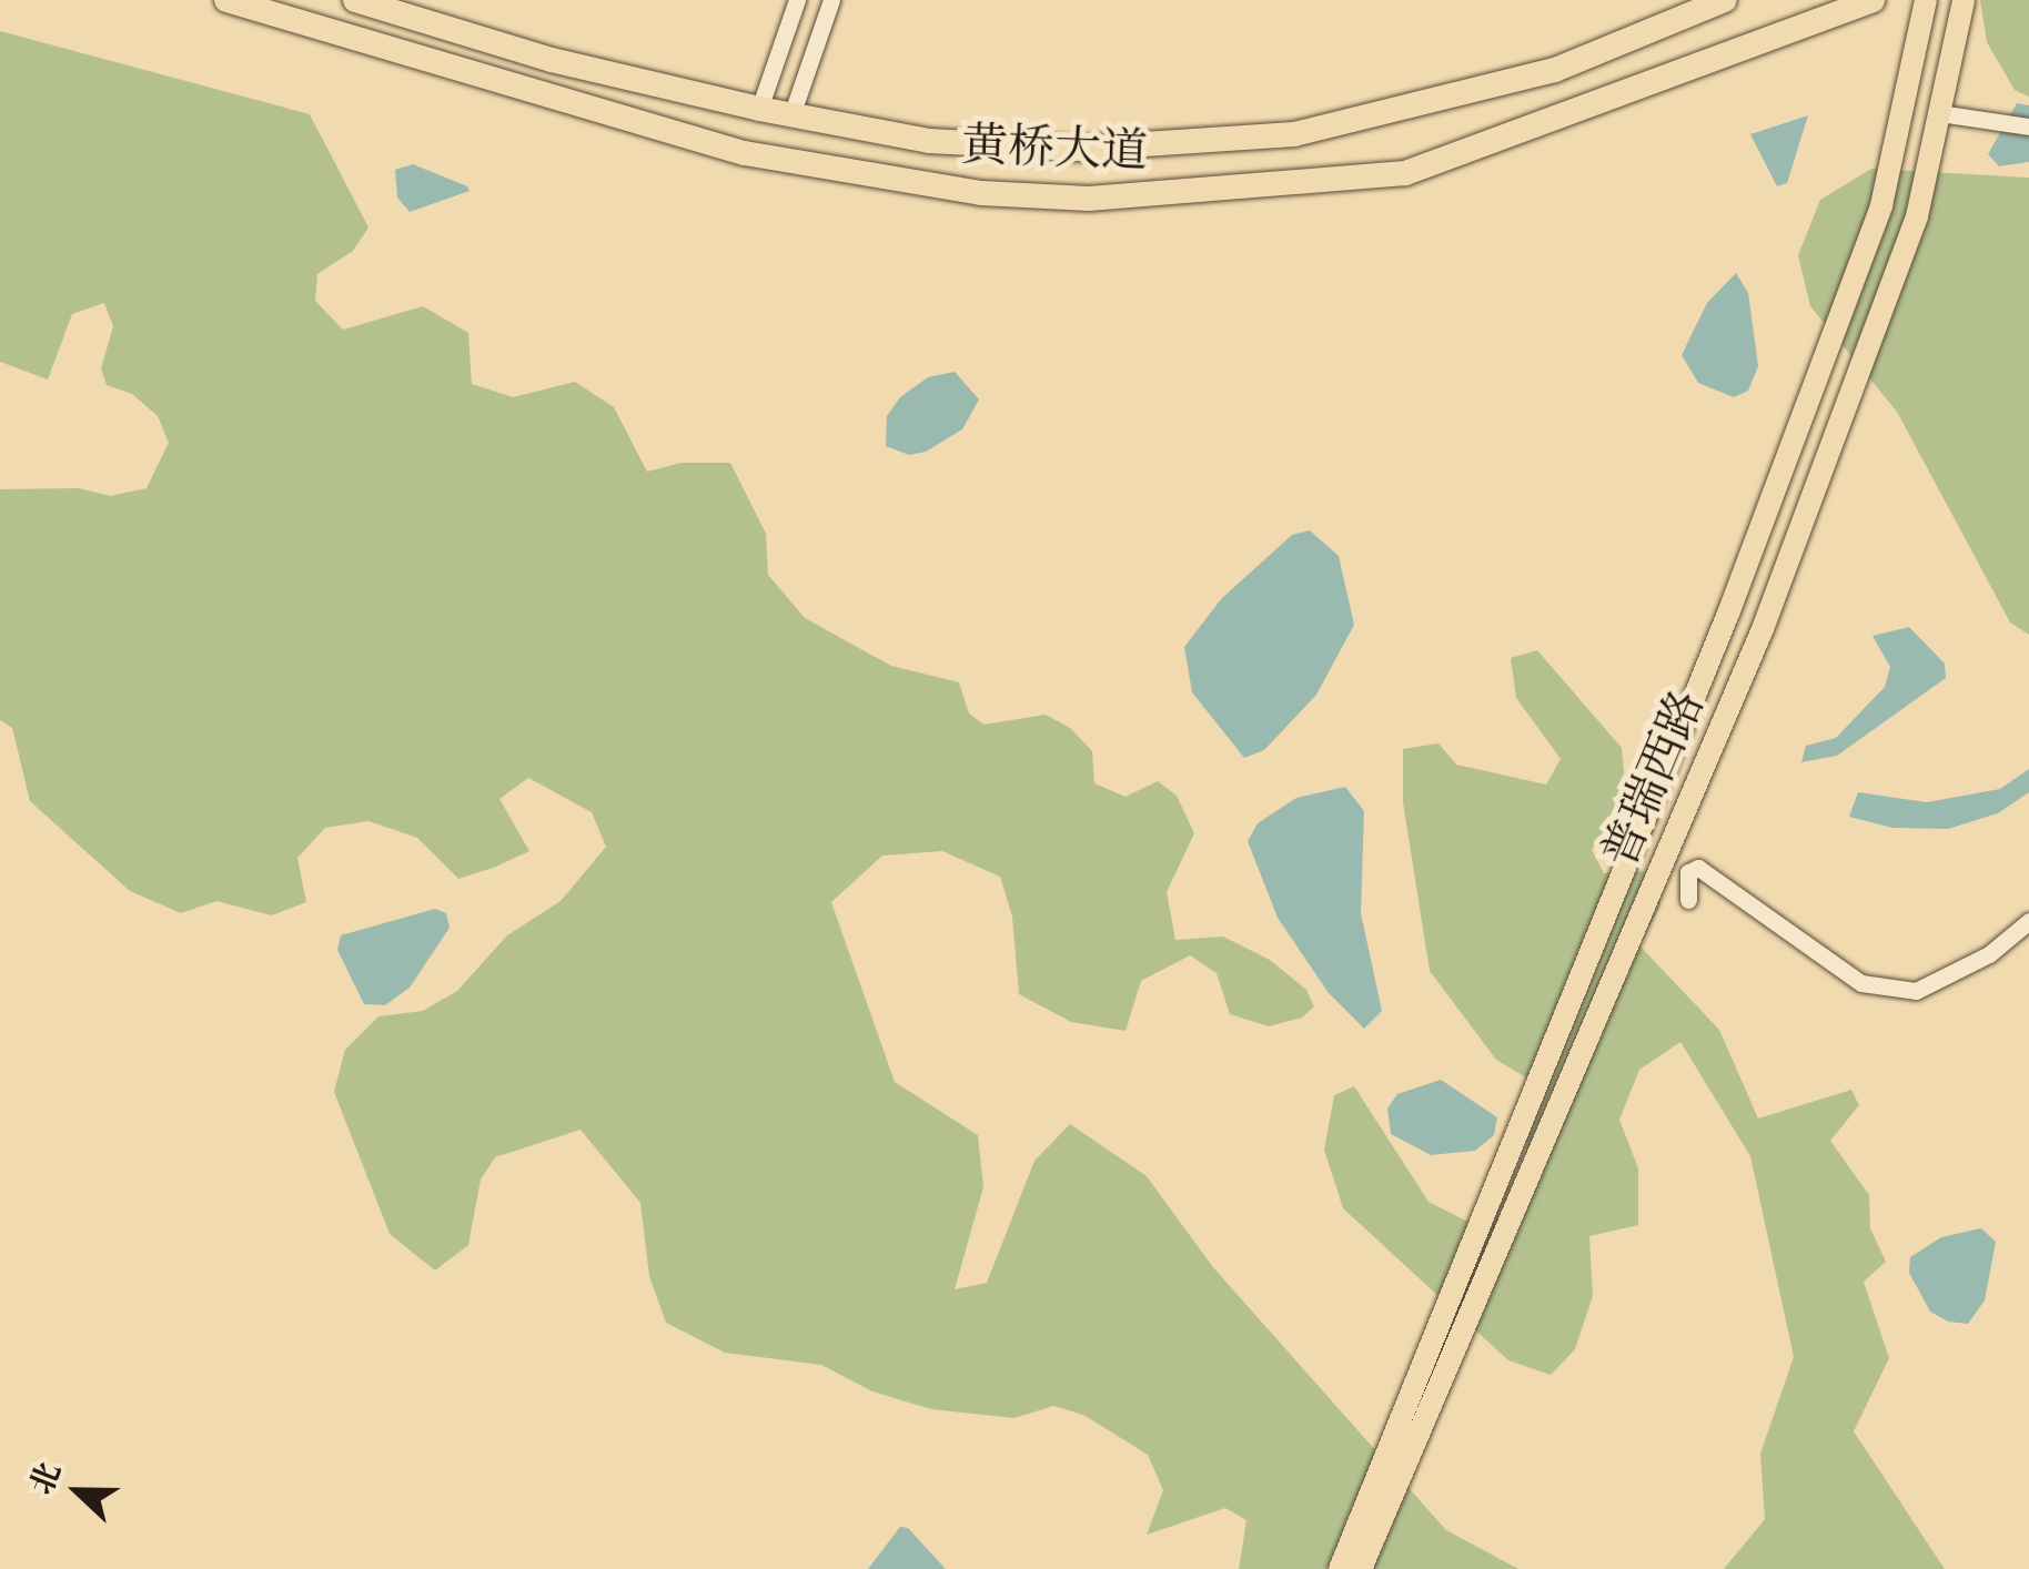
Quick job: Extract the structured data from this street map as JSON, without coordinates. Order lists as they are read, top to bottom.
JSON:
{
  "streets": {
    "highway": ["黄桥大道"],
    "main road": ["普瑞西路"]
  },
  "north": "left"
}
